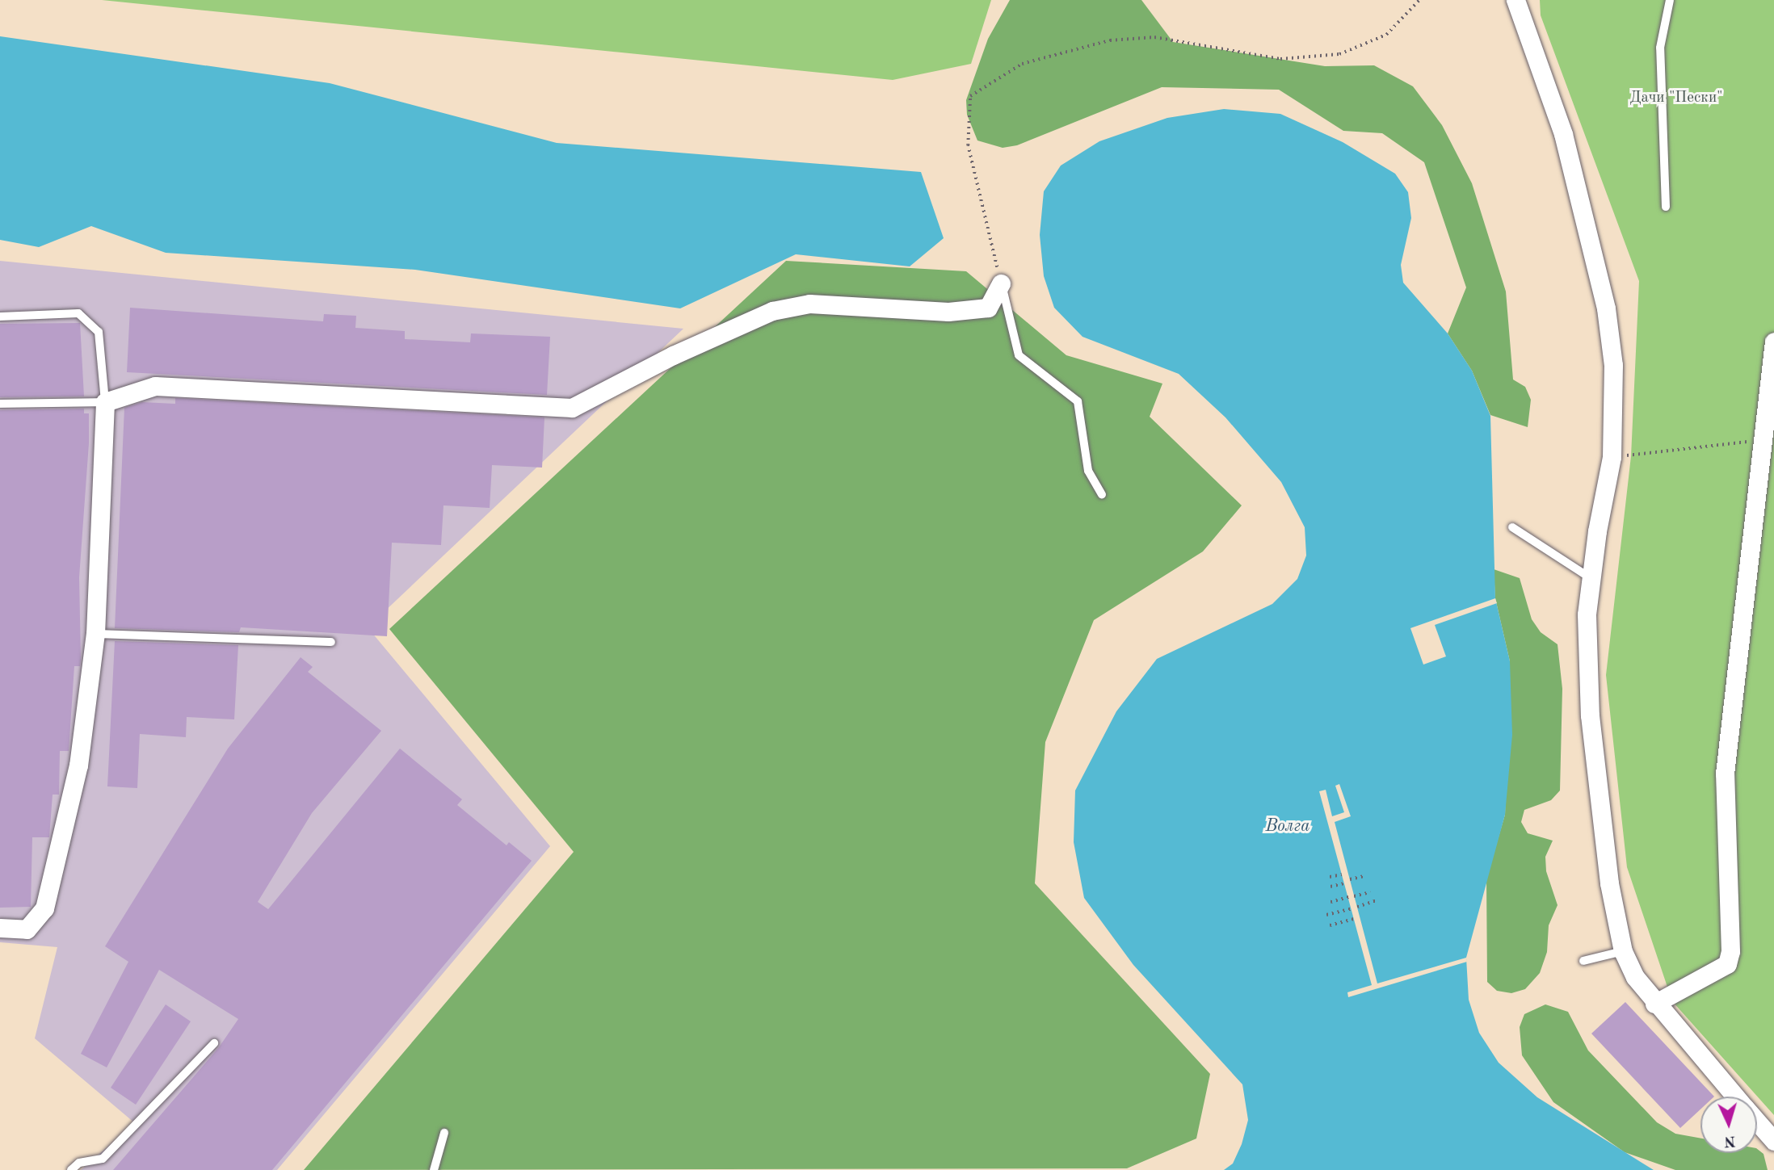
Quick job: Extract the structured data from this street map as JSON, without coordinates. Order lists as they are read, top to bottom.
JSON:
{
  "water": ["Волга"],
  "parks": ["Дачи \"Пески\""],
  "north": "bottom"
}
